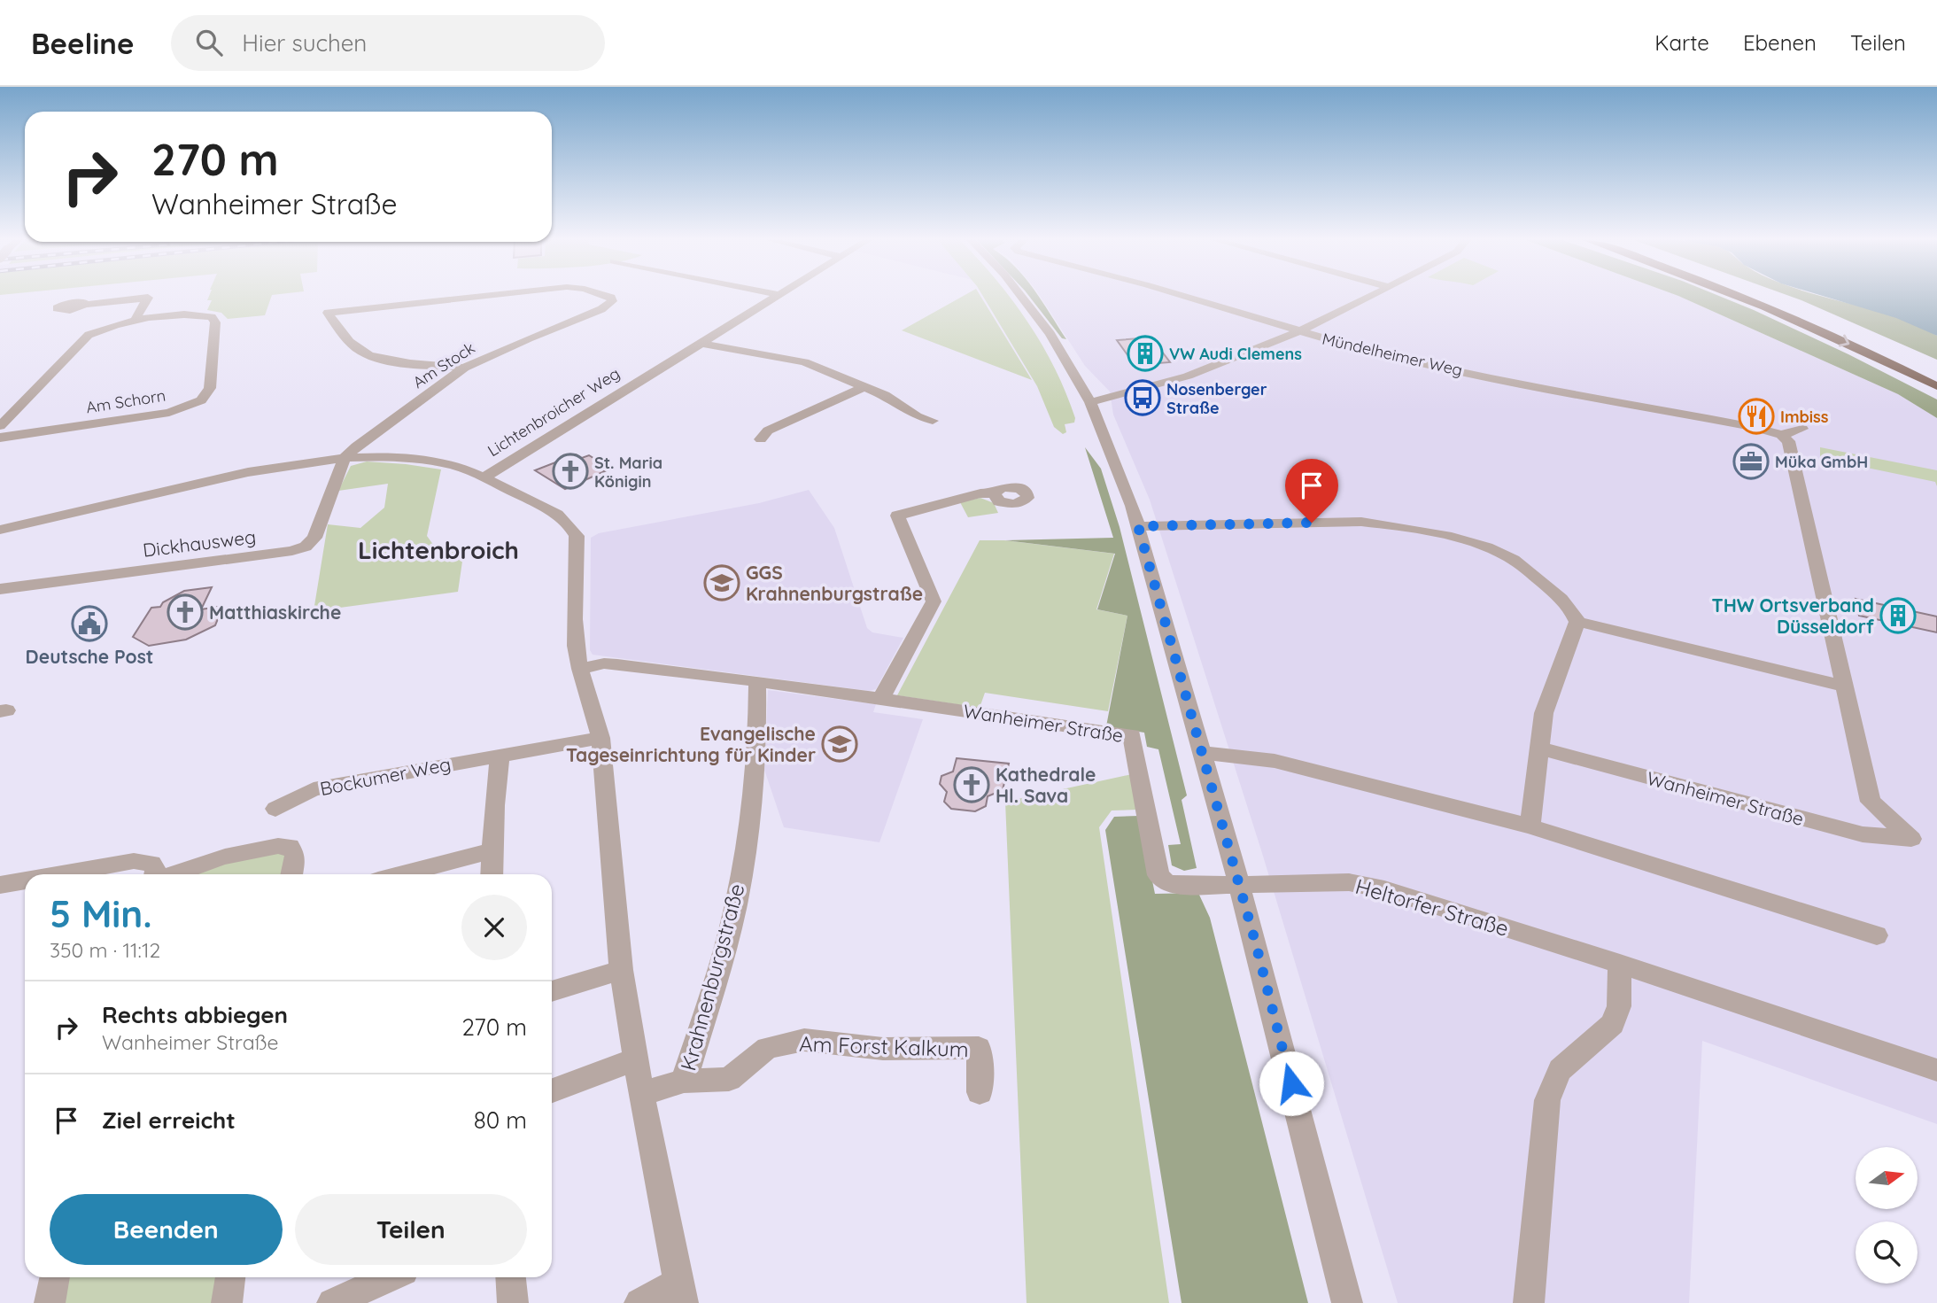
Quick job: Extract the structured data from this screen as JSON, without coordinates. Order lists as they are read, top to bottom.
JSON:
{
  "streets": {
    "street": [
      "Mündelheimer Weg",
      "Am Stock",
      "Am Schorn",
      "Lichtenbroicher Weg",
      "Dickhausweg",
      "Wanheimer Straße",
      "Bockumer Weg",
      "Heltorfer Straße",
      "Krahnenburgstraße",
      "Am Forst Kalkum"
    ]
  },
  "crossings": [
    ["Am Stock", "Lichtenbroicher Weg"],
    ["Am Stock", "Dickhausweg"],
    ["Lichtenbroicher Weg", "Dickhausweg"],
    ["Wanheimer Straße", "Heltorfer Straße"],
    ["Krahnenburgstraße", "Am Forst Kalkum"]
  ],
  "districts": ["Lichtenbroich"],
  "places": {
    "building": ["VW Audi Clemens", "THW Ortsverband Düsseldorf"],
    "bus stop": ["Nosenberger Straße"],
    "restaurant": ["Imbiss"],
    "office": ["Müka GmbH"],
    "church": ["St. Maria Königin", "Matthiaskirche", "Kathedrale Hl. Sava"],
    "school or university": ["GGS Krahnenburgstraße", "Evangelische Tageseinrichtung für Kinder"],
    "public building": ["Deutsche Post"]
  },
  "north": "right",
  "page": {
    "header": "Beeline",
    "search": "Hier suchen",
    "nav": ["Karte", "Ebenen", "Teilen"],
    "turn": ["270 m", "Wanheimer Straße"],
    "heading": ["5 Min.", "350 m · 11:12"],
    "list": [
      {
        "name": "Rechts abbiegen",
        "note": "Wanheimer Straße",
        "value": "270 m"
      },
      {
        "name": "Ziel erreicht",
        "value": "80 m"
      }
    ],
    "buttons": ["Beenden", "Teilen"]
  }
}
